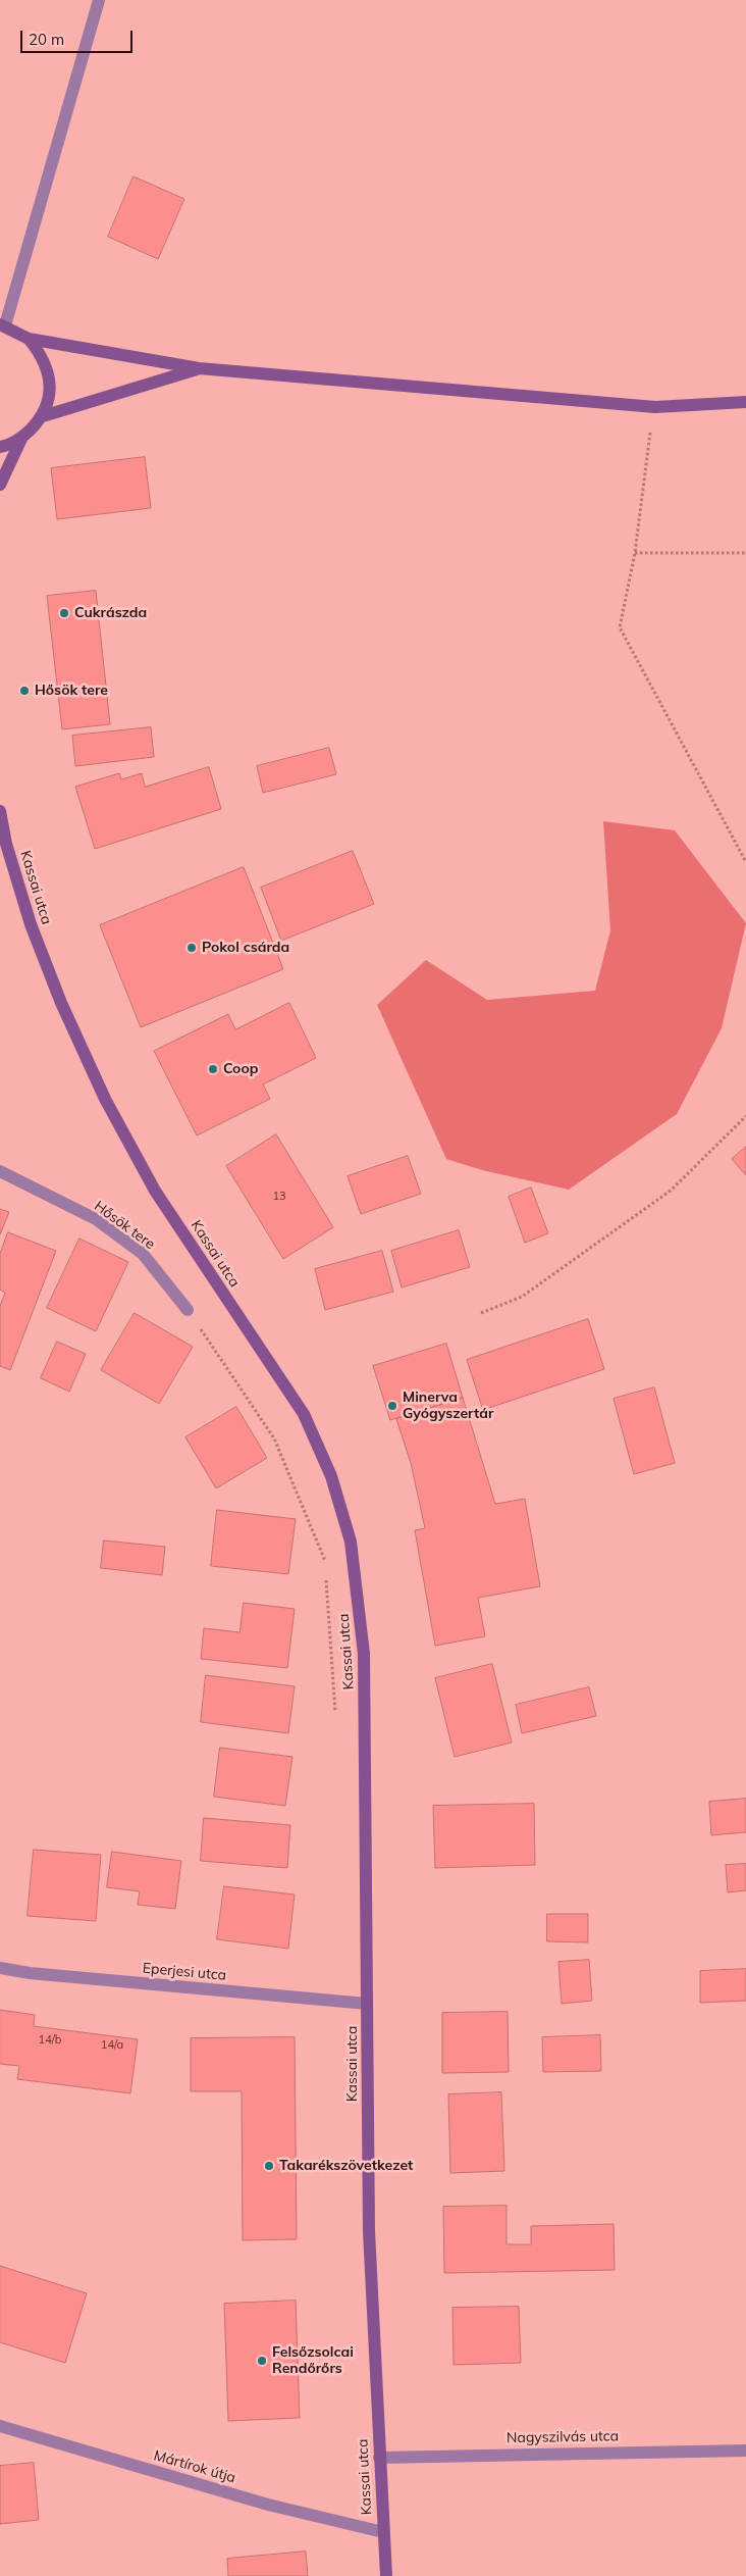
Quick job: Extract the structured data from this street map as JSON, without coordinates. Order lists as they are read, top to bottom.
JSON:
{
  "streets": {
    "main road": ["Kassai utca"],
    "street": [
      "Hősök tere",
      "Eperjesi utca",
      "Nagyszilvás utca",
      "Mártírok útja"
    ]
  },
  "crossings": [
    ["Kassai utca", "Eperjesi utca"],
    ["Kassai utca", "Nagyszilvás utca"],
    ["Kassai utca", "Mártírok útja"]
  ],
  "places": [
    "Cukrászda",
    "Hősök tere",
    "Pokol csárda",
    "Coop",
    "Minerva Gyógyszertár",
    "Takarékszövetkezet",
    "Felsőzsolcai Rendőrőrs"
  ],
  "house_numbers": ["13", "14/b", "14/a"],
  "scale_bar": "20 m"
}
